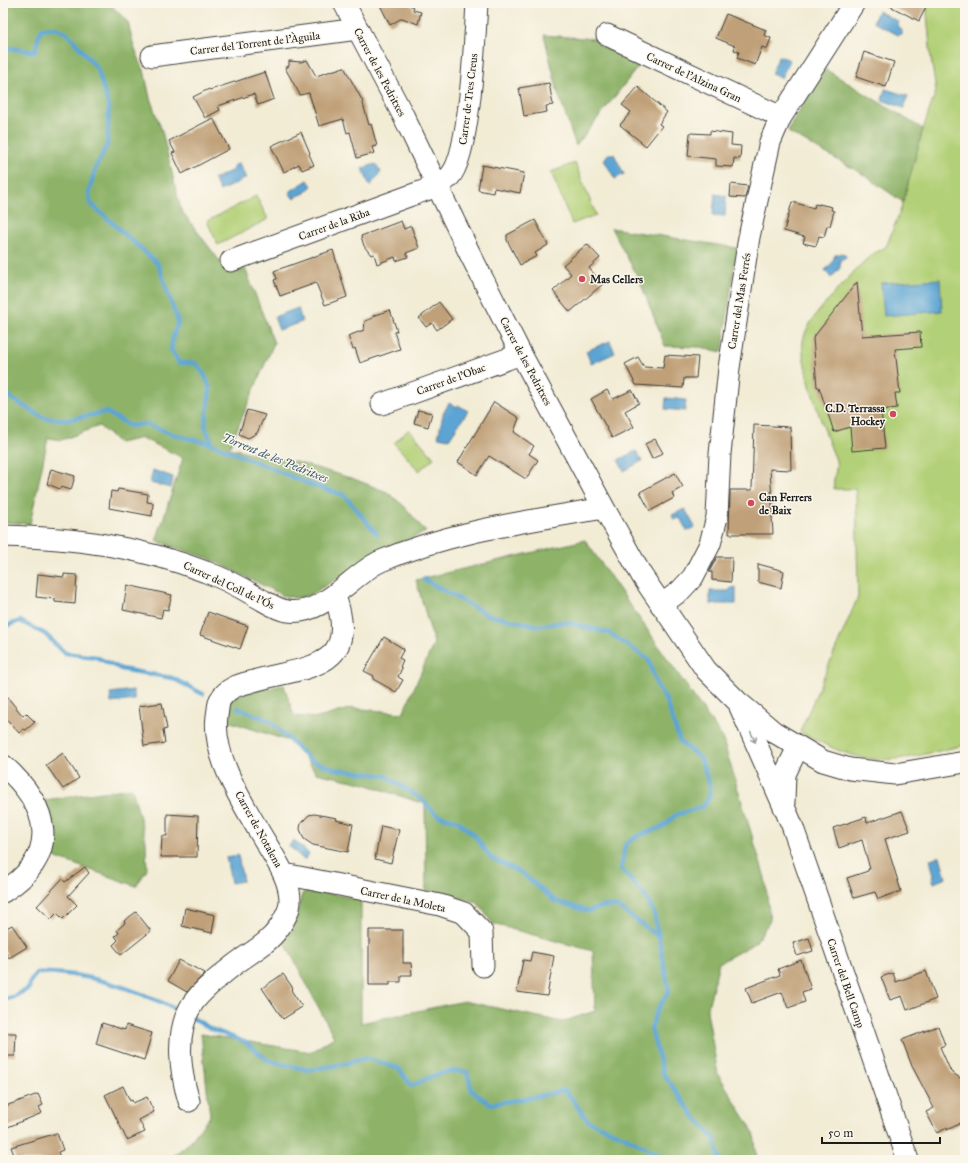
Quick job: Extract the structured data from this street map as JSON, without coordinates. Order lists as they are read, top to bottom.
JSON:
{
  "streets": {
    "street": [
      "Carrer del Torrent de l'Àguila",
      "Carrer de les Pedritxes",
      "Carrer de l'Alzina Gran",
      "Carrer de Tres Creus",
      "Carrer de la Riba",
      "Carrer del Mas Ferrés",
      "Carrer de l'Obac",
      "Carrer del Coll de l'Ós",
      "Carrer de Notalena",
      "Carrer de la Moleta",
      "Carrer del Bell Camp"
    ]
  },
  "crossings": [
    ["Carrer del Torrent de l'Àguila", "Carrer de les Pedritxes"],
    ["Carrer de les Pedritxes", "Carrer de Tres Creus"],
    ["Carrer de les Pedritxes", "Carrer de la Riba"],
    ["Carrer de les Pedritxes", "Carrer del Mas Ferrés"],
    ["Carrer de les Pedritxes", "Carrer de l'Obac"],
    ["Carrer de les Pedritxes", "Carrer del Coll de l'Ós"],
    ["Carrer de les Pedritxes", "Carrer del Bell Camp"],
    ["Carrer de l'Alzina Gran", "Carrer del Mas Ferrés"],
    ["Carrer de Tres Creus", "Carrer de la Riba"],
    ["Carrer del Coll de l'Ós", "Carrer de Notalena"],
    ["Carrer de Notalena", "Carrer de la Moleta"]
  ],
  "water": ["Torrent de les Pedritxes"],
  "places": ["Mas Cellers", "C.D. Terrassa Hockey", "Can Ferrers de Baix"],
  "scale_bar": "50 m"
}
